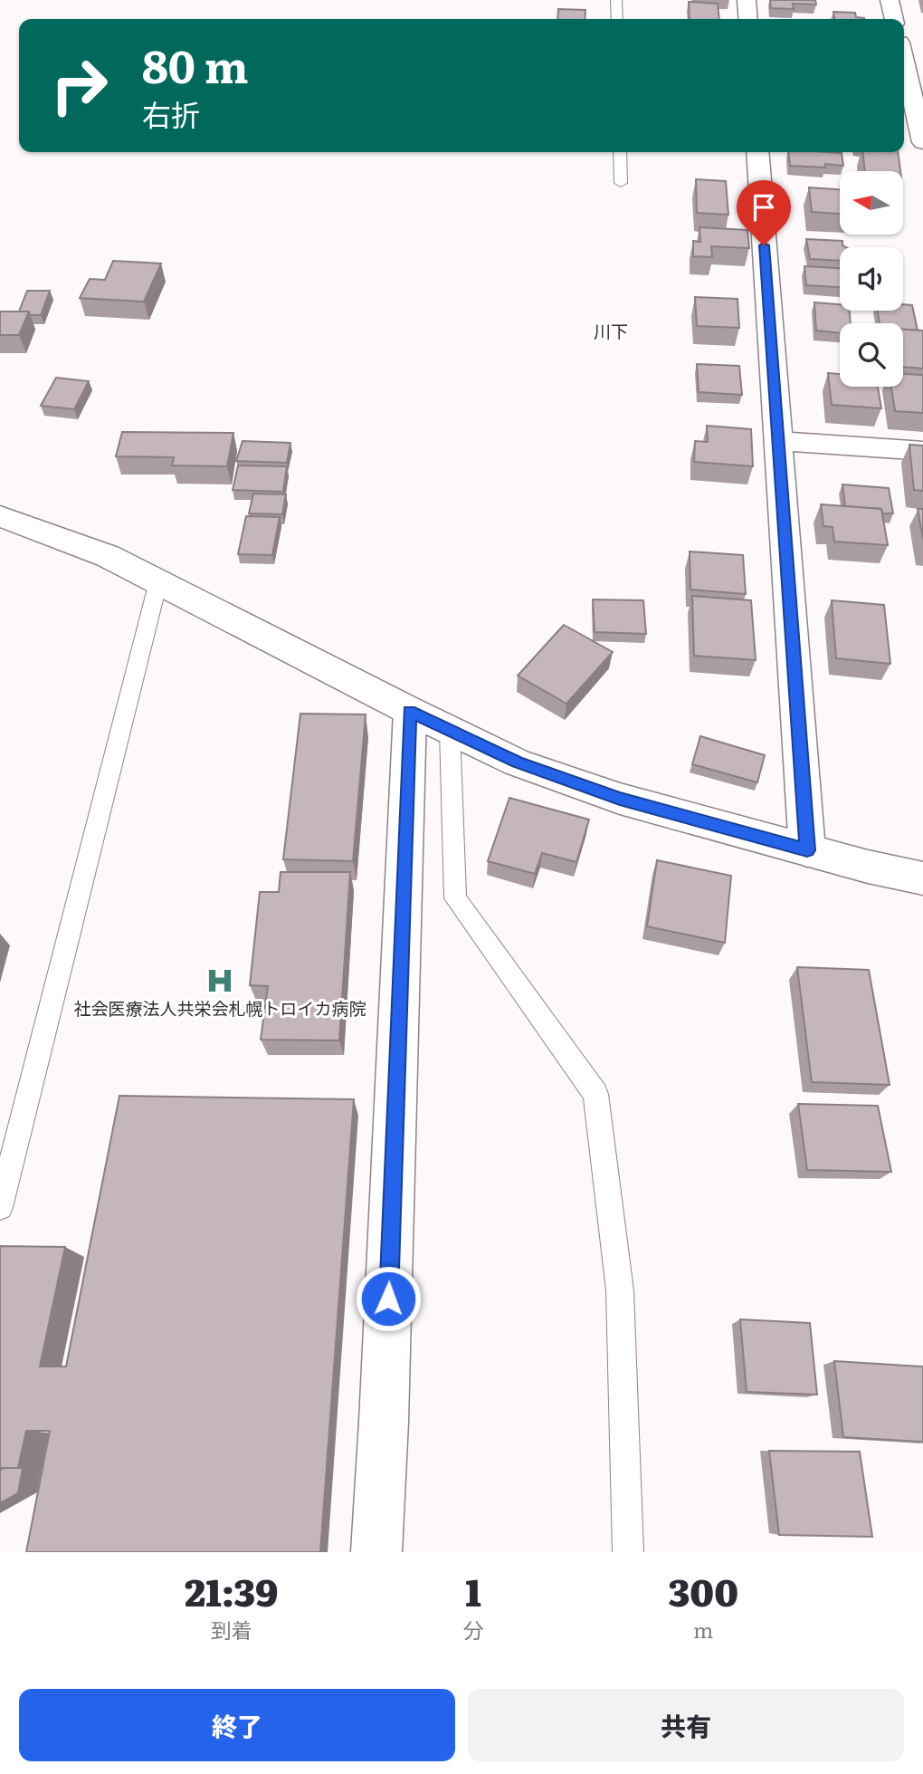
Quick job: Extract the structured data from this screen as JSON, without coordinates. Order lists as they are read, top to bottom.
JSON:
{
  "districts": ["川下"],
  "places": {
    "hospital": ["社会医療法人共栄会札幌トロイカ病院"]
  },
  "north": "left",
  "page": {
    "turn": ["80 m", "右折"],
    "eta": [
      "21:39",
      "到着",
      "1",
      "分",
      "300",
      "m"
    ],
    "buttons": ["終了", "共有"]
  }
}
